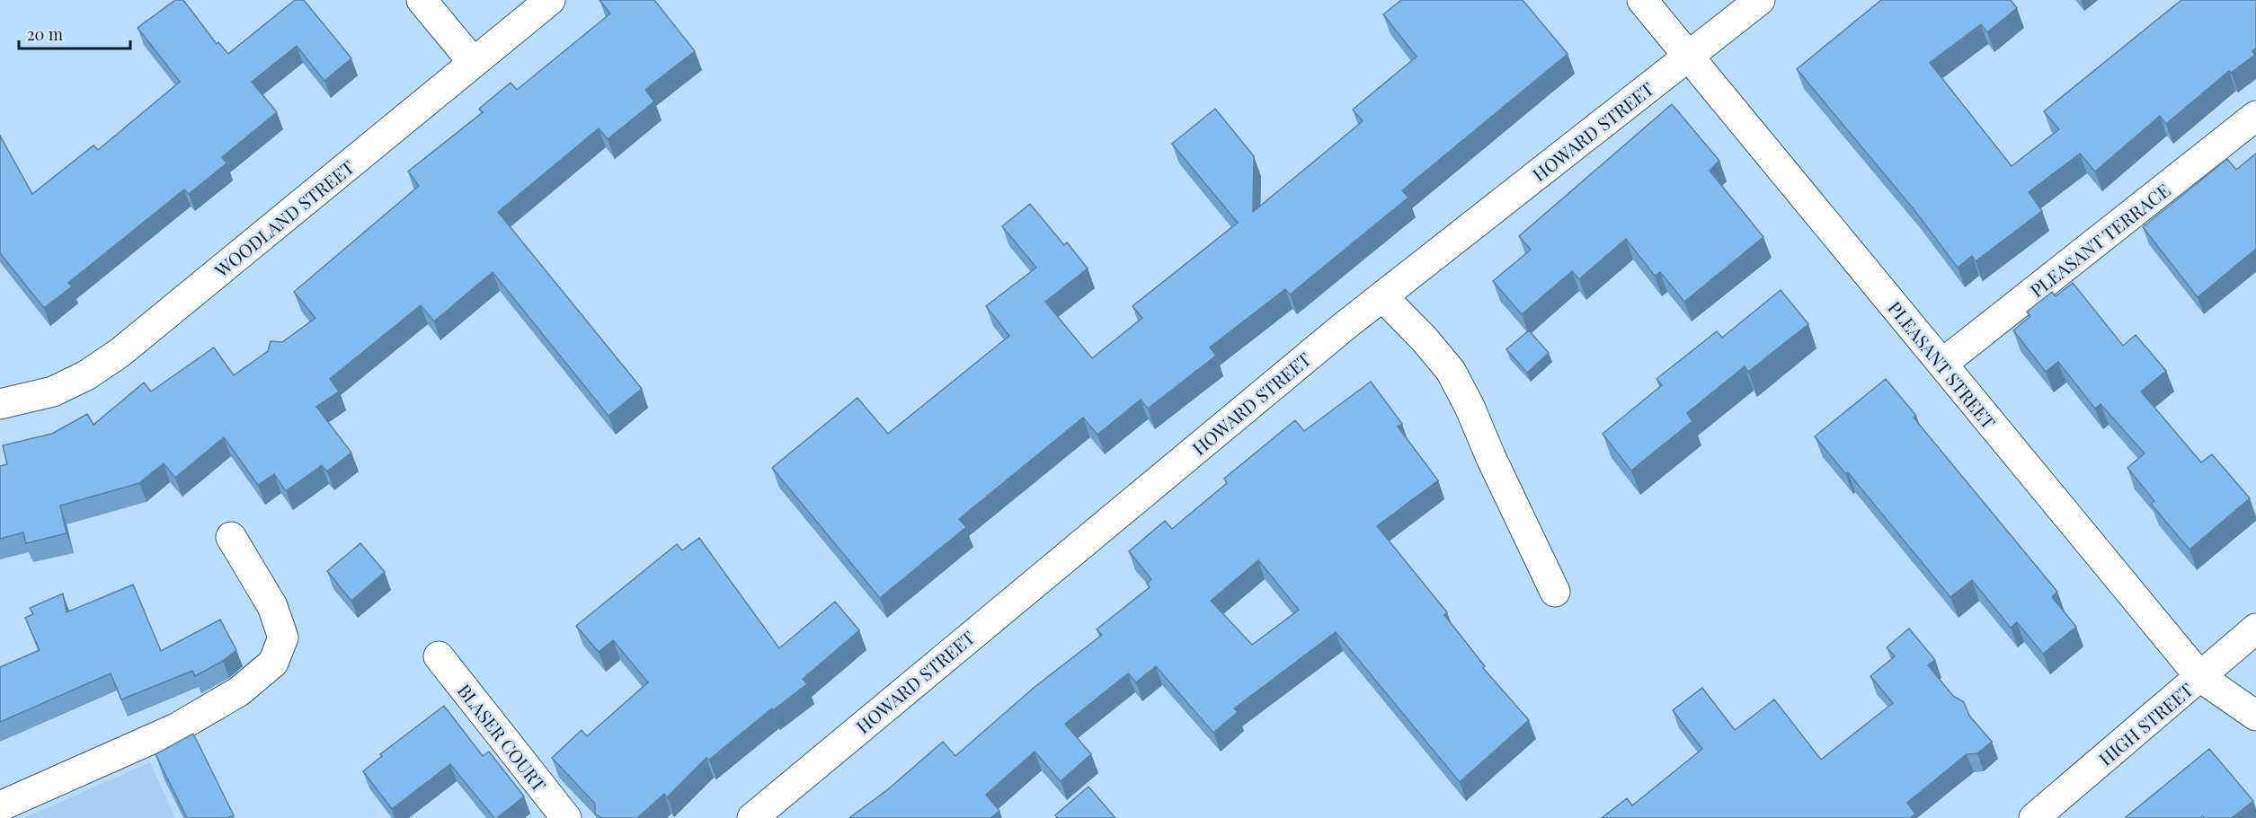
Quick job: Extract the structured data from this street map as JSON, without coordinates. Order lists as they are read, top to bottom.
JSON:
{
  "streets": {
    "street": [
      "HOWARD STREET",
      "WOODLAND STREET",
      "PLEASANT TERRACE",
      "PLEASANT STREET",
      "HIGH STREET",
      "BLASER COURT"
    ]
  },
  "crossings": [
    ["HOWARD STREET", "PLEASANT STREET"],
    ["PLEASANT TERRACE", "PLEASANT STREET"],
    ["PLEASANT STREET", "HIGH STREET"]
  ],
  "scale_bar": "20 m"
}
